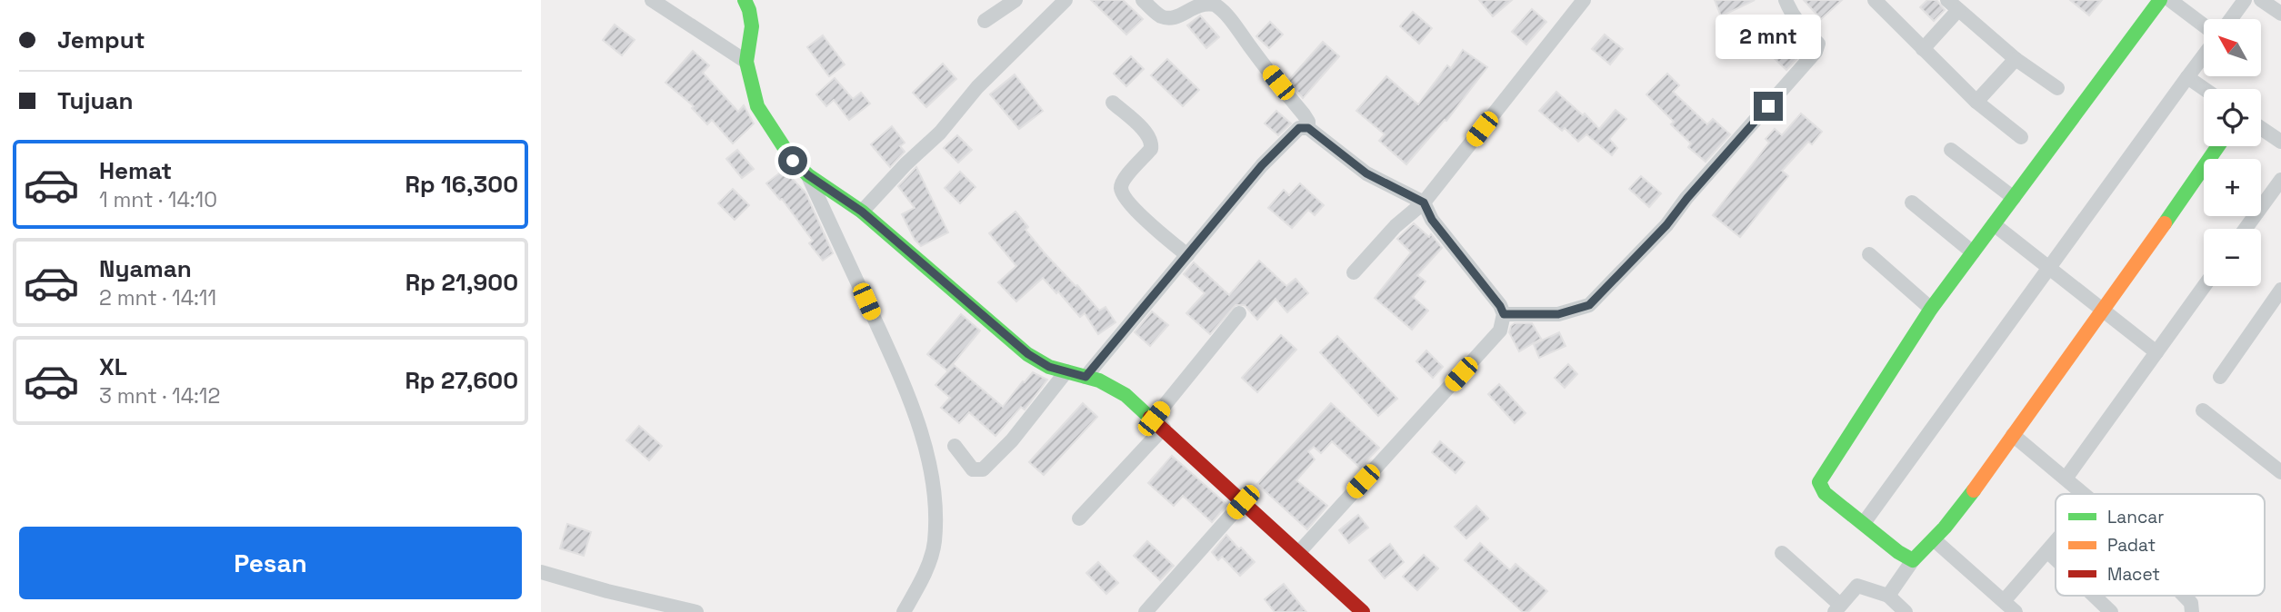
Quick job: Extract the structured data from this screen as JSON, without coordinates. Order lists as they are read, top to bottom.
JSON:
{
  "legend": ["Lancar", "Padat", "Macet"],
  "north": "top left",
  "page": {
    "banner": ["Jemput", "Tujuan"],
    "bubble": "2 mnt",
    "map_buttons": ["+", "−"],
    "list": [
      {
        "name": "Hemat",
        "note": "1 mnt · 14:10",
        "value": "Rp 16,300"
      },
      {
        "name": "Nyaman",
        "note": "2 mnt · 14:11",
        "value": "Rp 21,900"
      },
      {
        "name": "XL",
        "note": "3 mnt · 14:12",
        "value": "Rp 27,600"
      }
    ],
    "buttons": "Pesan"
  }
}
